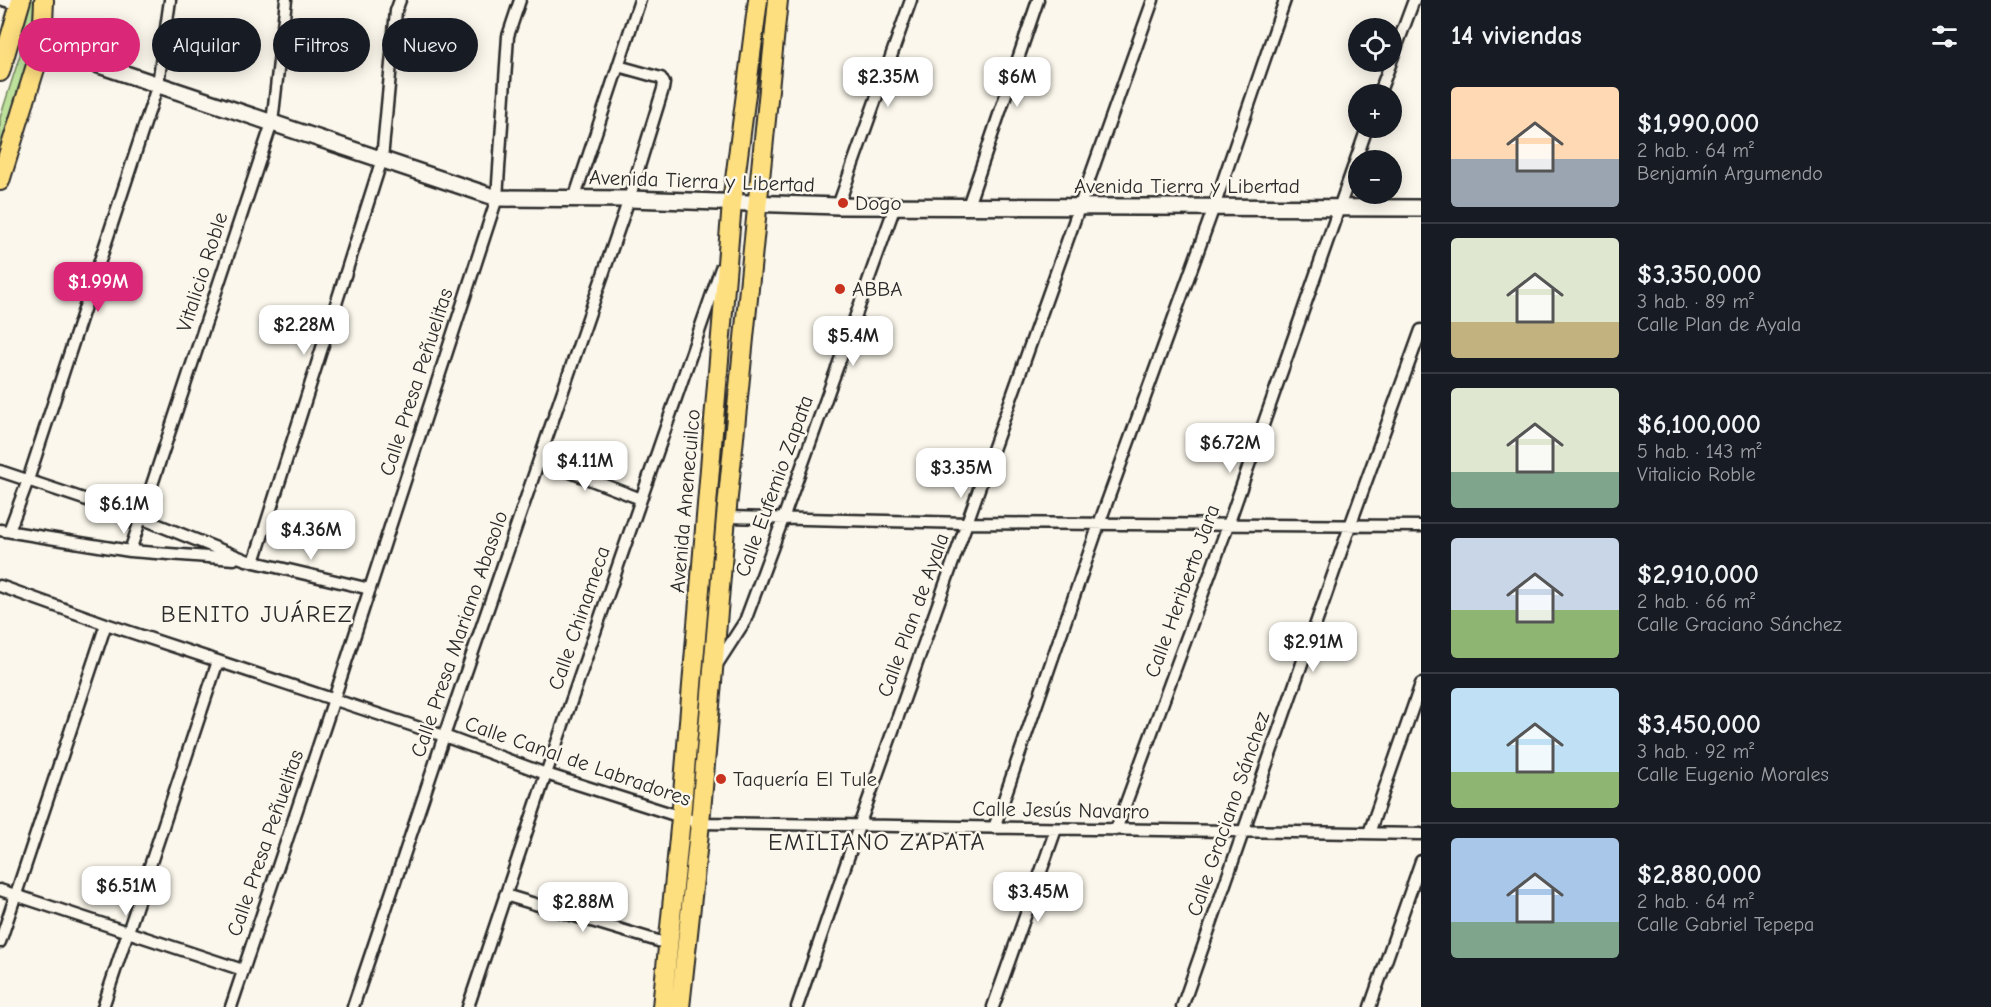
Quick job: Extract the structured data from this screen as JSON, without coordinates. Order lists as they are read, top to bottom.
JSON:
{
  "streets": {
    "main road": ["Avenida Anenecuilco"],
    "street": [
      "Avenida Tierra y Libertad",
      "Vitalicio Roble",
      "Calle Presa Peñuelitas",
      "Calle Eufemio Zapata",
      "Calle Heriberto Jara",
      "Calle Plan de Ayala",
      "Calle Chinameca",
      "Calle Presa Mariano Abasolo",
      "Calle Canal de Labradores",
      "Calle Jesús Navarro",
      "Calle Graciano Sánchez"
    ]
  },
  "crossings": [
    ["Avenida Tierra y Libertad", "Vitalicio Roble"],
    ["Avenida Tierra y Libertad", "Calle Presa Peñuelitas"],
    ["Avenida Tierra y Libertad", "Calle Eufemio Zapata"],
    ["Avenida Tierra y Libertad", "Avenida Anenecuilco"],
    ["Avenida Tierra y Libertad", "Calle Heriberto Jara"],
    ["Avenida Tierra y Libertad", "Calle Plan de Ayala"],
    ["Avenida Tierra y Libertad", "Calle Presa Mariano Abasolo"],
    ["Calle Presa Peñuelitas", "Calle Canal de Labradores"],
    ["Calle Eufemio Zapata", "Avenida Anenecuilco"],
    ["Avenida Anenecuilco", "Calle Chinameca"],
    ["Avenida Anenecuilco", "Calle Canal de Labradores"],
    ["Avenida Anenecuilco", "Calle Jesús Navarro"],
    ["Calle Heriberto Jara", "Calle Jesús Navarro"],
    ["Calle Plan de Ayala", "Calle Jesús Navarro"],
    ["Calle Chinameca", "Calle Canal de Labradores"],
    ["Calle Presa Mariano Abasolo", "Calle Canal de Labradores"],
    ["Calle Canal de Labradores", "Calle Jesús Navarro"],
    ["Calle Jesús Navarro", "Calle Graciano Sánchez"]
  ],
  "districts": ["BENITO JUÁREZ", "EMILIANO ZAPATA"],
  "places": ["Dogo", "ABBA", "Taquería El Tule"],
  "page": {
    "heading": "14 viviendas",
    "map_buttons": ["+", "−"],
    "chip": [
      "Comprar",
      "Alquilar",
      "Filtros",
      "Nuevo"
    ],
    "price": [
      "$2.35M",
      "$6M",
      "$1.99M",
      "$2.28M",
      "$5.4M",
      "$6.72M",
      "$4.11M",
      "$3.35M",
      "$6.1M",
      "$4.36M",
      "$2.91M",
      "$6.51M",
      "$3.45M",
      "$2.88M"
    ],
    "list": [
      {
        "name": "$1,990,000",
        "note": "2 hab. · 64 m² · Benjamín Argumendo"
      },
      {
        "name": "$3,350,000",
        "note": "3 hab. · 89 m² · Calle Plan de Ayala"
      },
      {
        "name": "$6,100,000",
        "note": "5 hab. · 143 m² · Vitalicio Roble"
      },
      {
        "name": "$2,910,000",
        "note": "2 hab. · 66 m² · Calle Graciano Sánchez"
      },
      {
        "name": "$3,450,000",
        "note": "3 hab. · 92 m² · Calle Eugenio Morales"
      },
      {
        "name": "$2,880,000",
        "note": "2 hab. · 64 m² · Calle Gabriel Tepepa"
      }
    ]
  }
}
